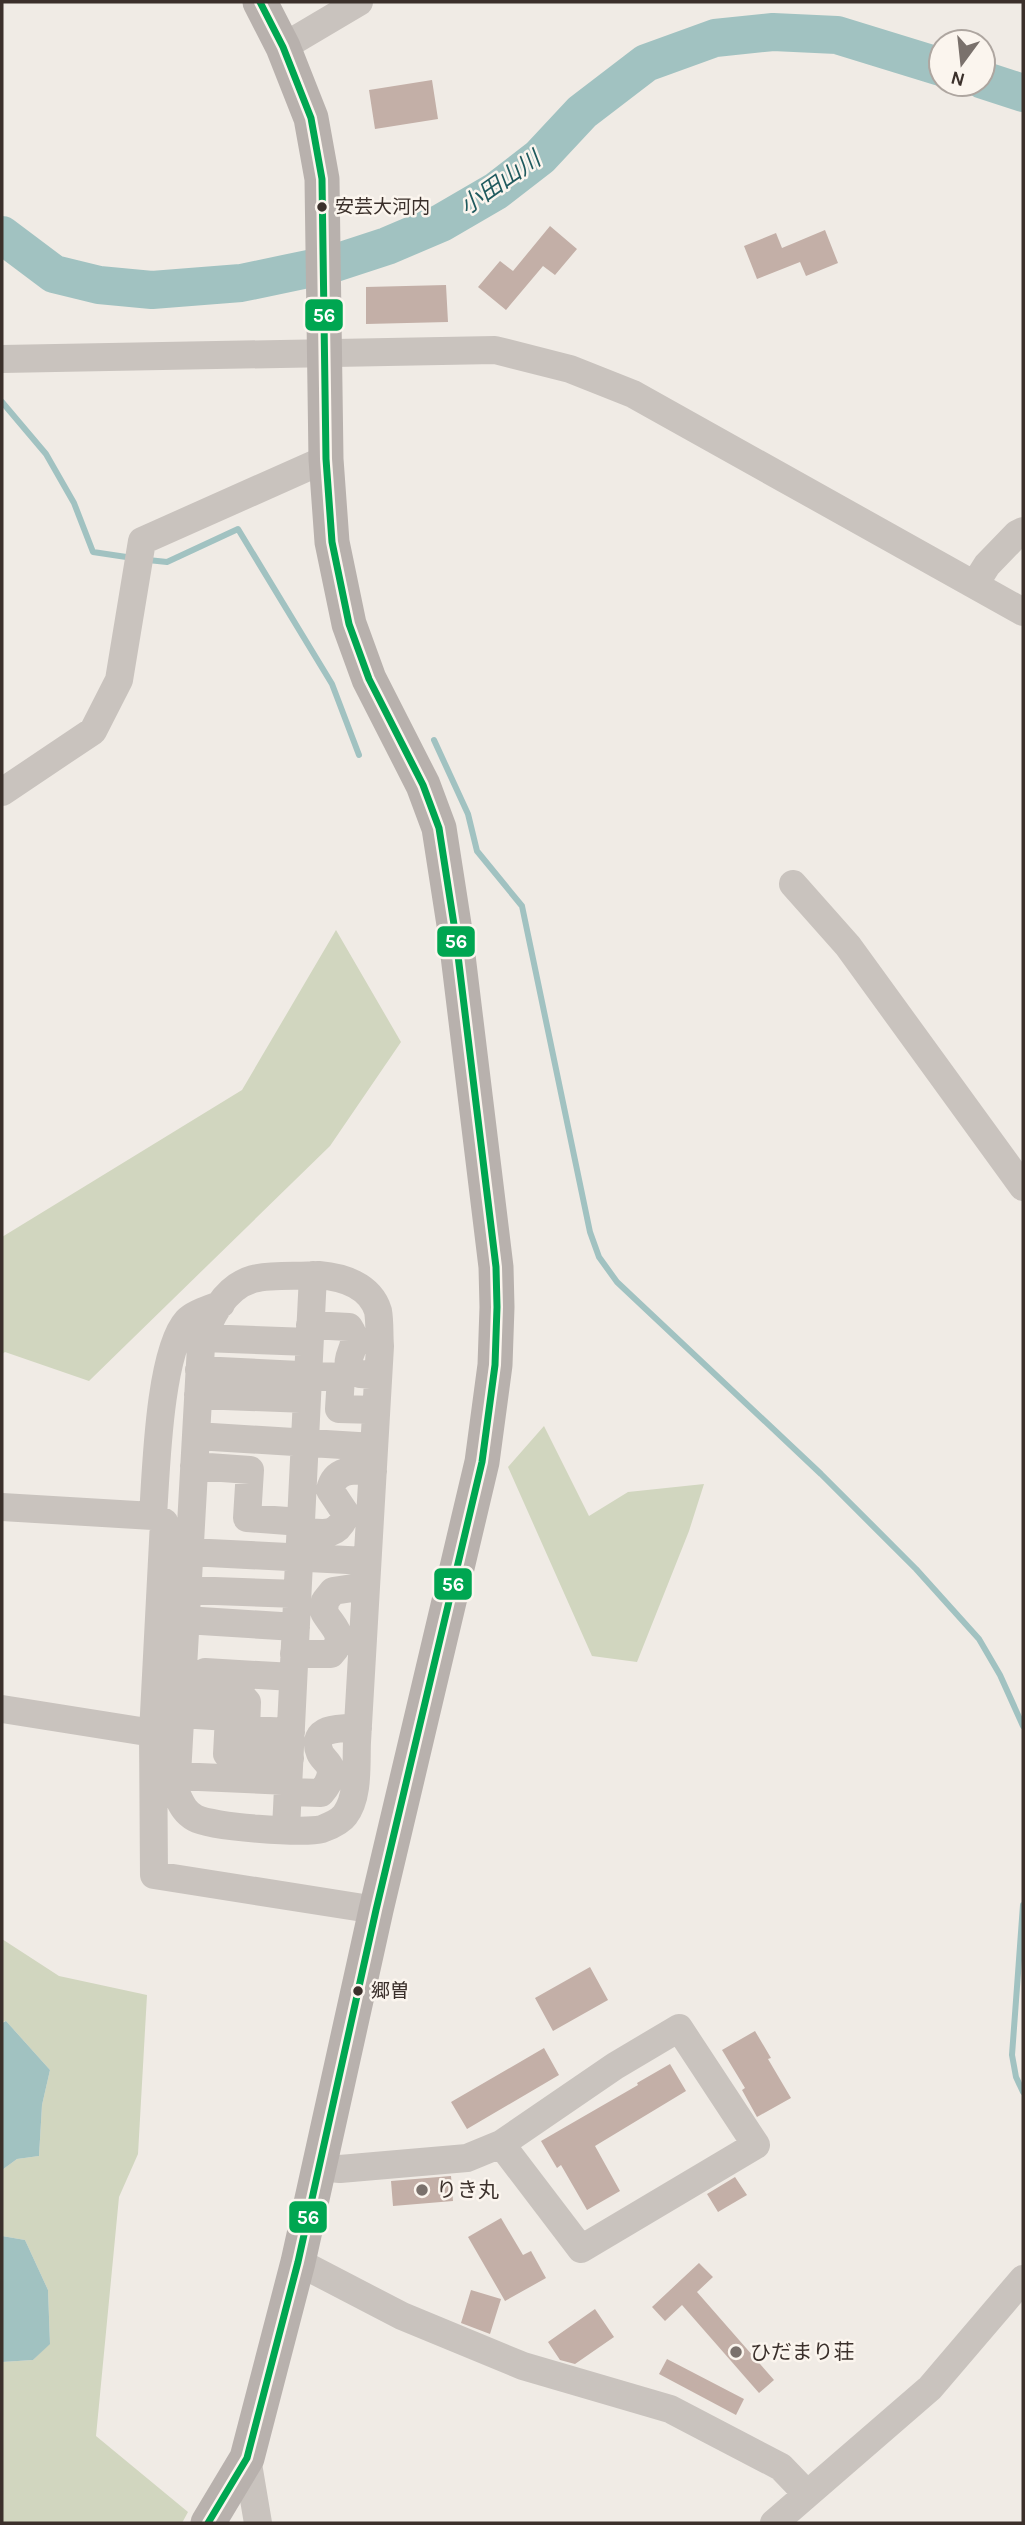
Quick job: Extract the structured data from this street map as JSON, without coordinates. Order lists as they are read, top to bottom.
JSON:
{
  "water": ["小田山川"],
  "places": [
    "安芸大河内",
    "郷曽",
    "りき丸",
    "ひだまり荘"
  ],
  "lines": ["transit line 56"],
  "north": "bottom"
}
